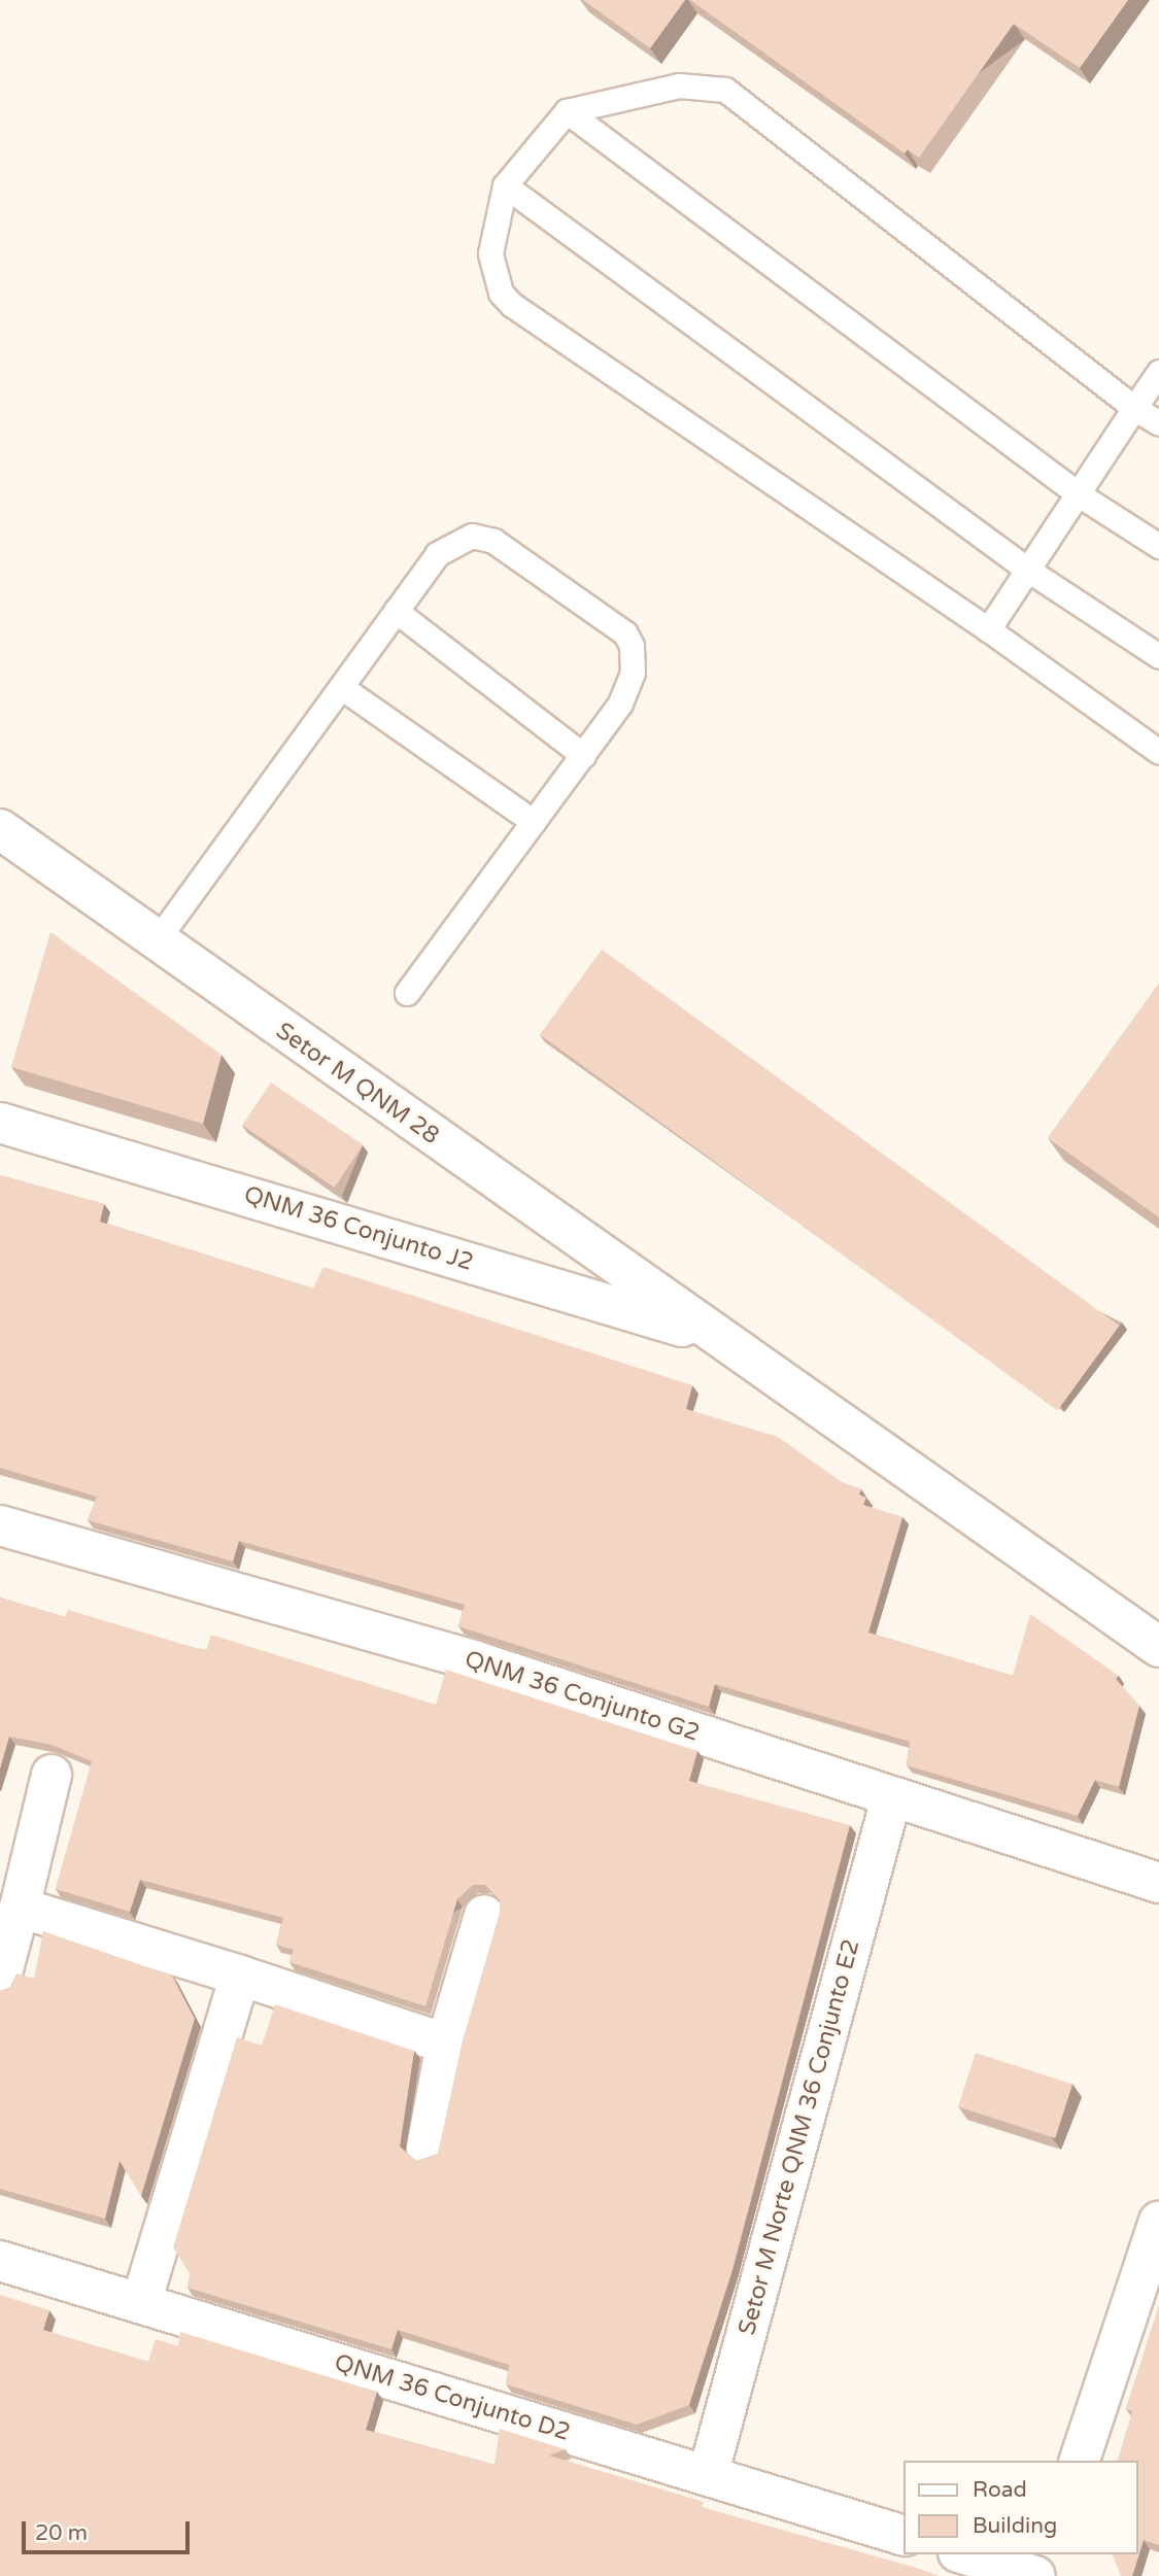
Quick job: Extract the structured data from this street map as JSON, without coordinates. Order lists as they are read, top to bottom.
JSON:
{
  "streets": {
    "street": [
      "Setor M QNM 28",
      "QNM 36 Conjunto J2",
      "QNM 36 Conjunto G2",
      "Setor M Norte QNM 36 Conjunto E2",
      "QNM 36 Conjunto D2"
    ]
  },
  "crossings": [
    ["Setor M QNM 28", "QNM 36 Conjunto J2"],
    ["QNM 36 Conjunto G2", "Setor M Norte QNM 36 Conjunto E2"],
    ["Setor M Norte QNM 36 Conjunto E2", "QNM 36 Conjunto D2"]
  ],
  "legend": ["Road", "Building"],
  "scale_bar": "20 m"
}
